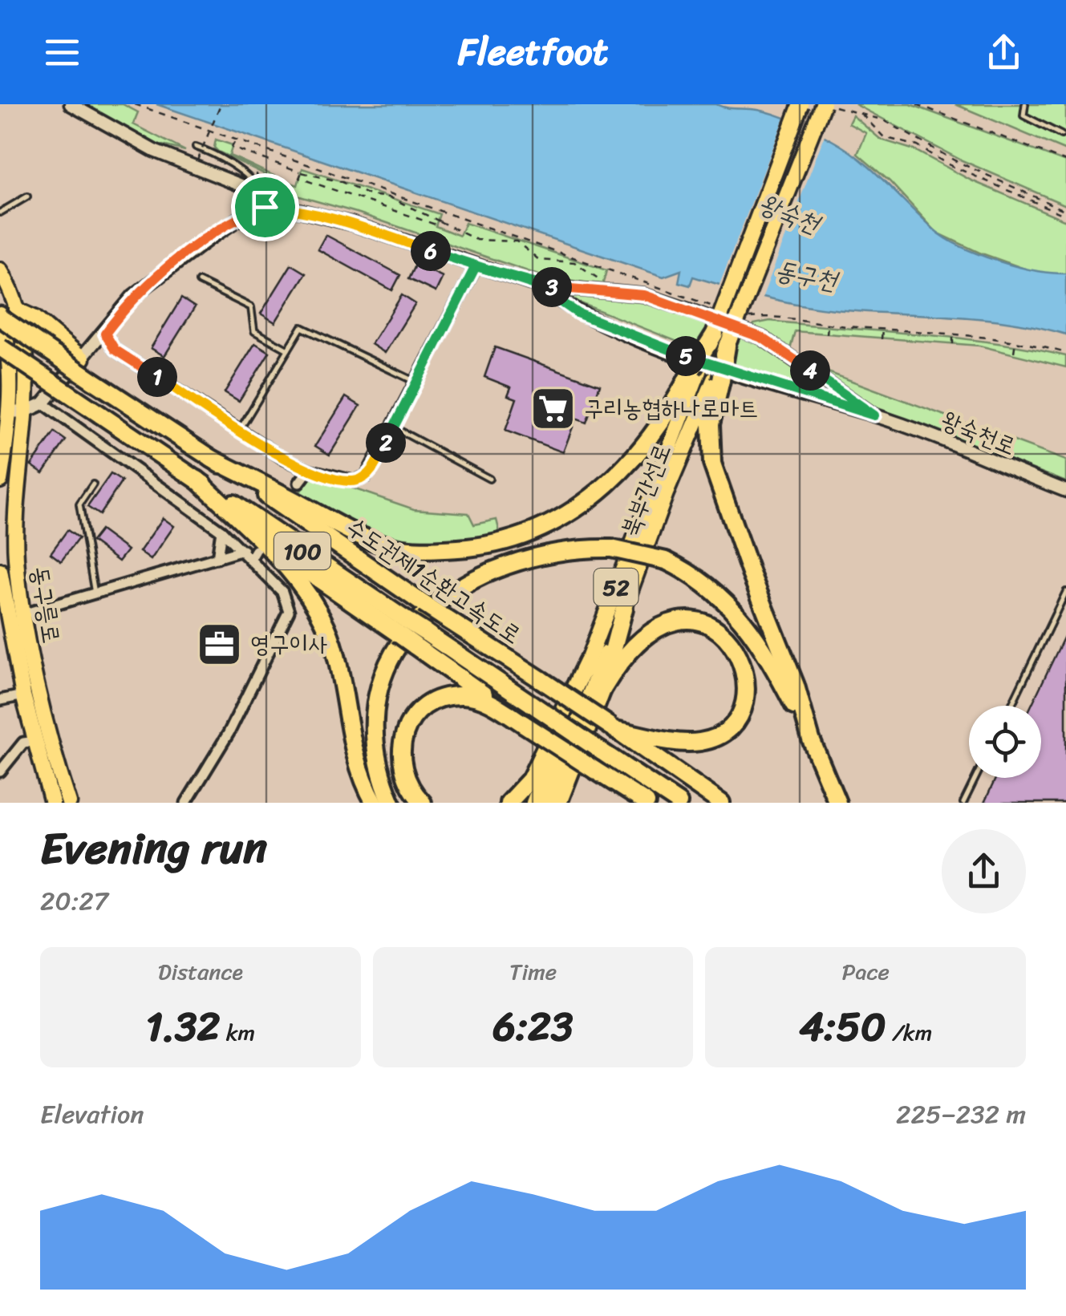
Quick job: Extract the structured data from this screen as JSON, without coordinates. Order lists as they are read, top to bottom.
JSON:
{
  "streets": {
    "highway": ["100", "수도권제1순환고속도로"],
    "main road": ["북부간선로", "52", "동구릉로"],
    "street": ["왕숙천로"]
  },
  "crossings": [
    ["수도권제1순환고속도로", "동구릉로"]
  ],
  "water": ["왕숙천", "동구천"],
  "places": {
    "supermarket": ["구리농협하나로마트"],
    "office": ["영구이사"]
  },
  "page": {
    "header": "Fleetfoot",
    "pins": [
      "6",
      "3",
      "5",
      "4",
      "1",
      "2"
    ],
    "heading": ["Evening run", "20:27"],
    "stats": [
      ["Distance", "1.32 km"],
      ["Time", "6:23"],
      ["Pace", "4:50 /km"]
    ],
    "chart": ["Elevation", "225–232 m"]
  }
}
